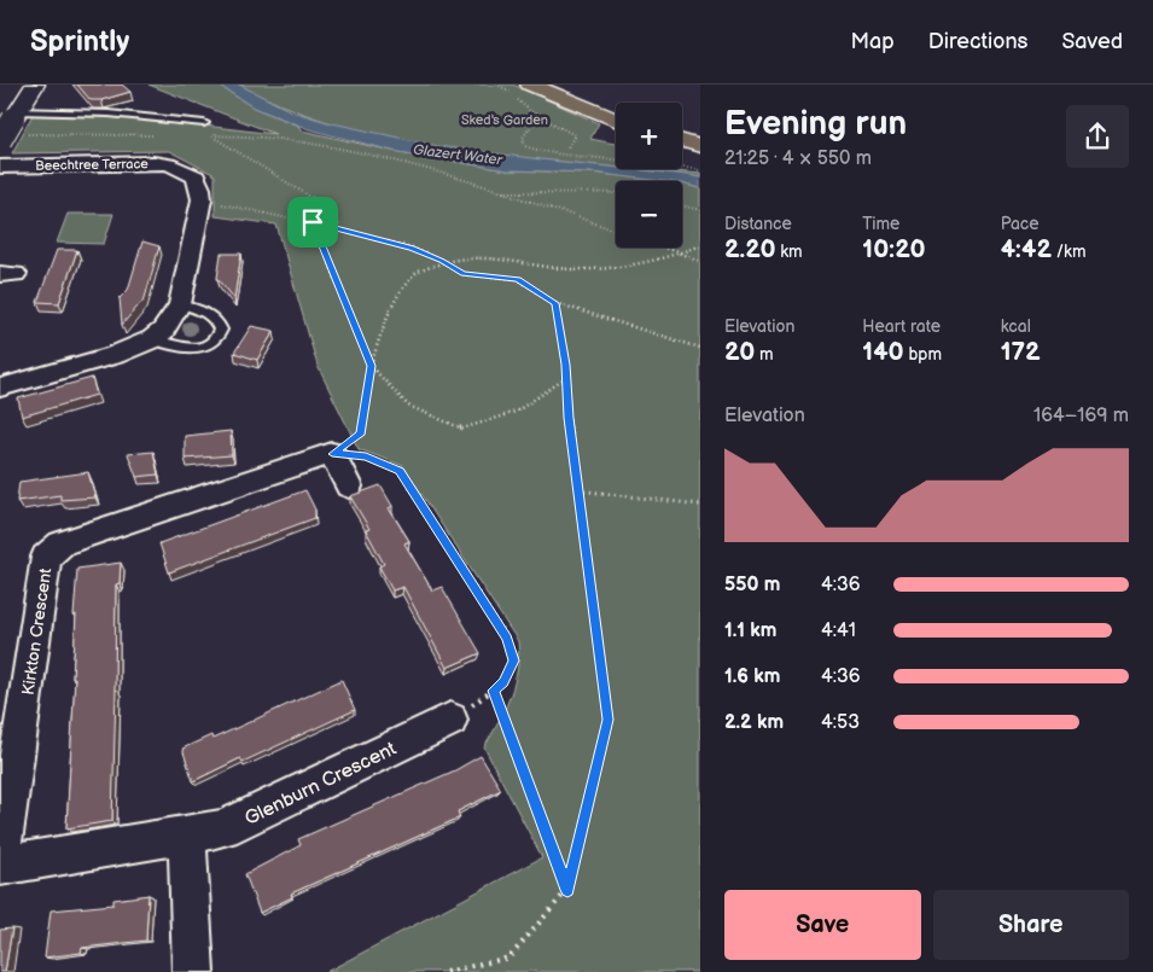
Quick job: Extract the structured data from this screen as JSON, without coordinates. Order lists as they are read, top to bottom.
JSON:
{
  "streets": {
    "street": ["Beechtree Terrace", "Kirkton Crescent", "Glenburn Crescent"]
  },
  "crossings": [
    ["Kirkton Crescent", "Glenburn Crescent"]
  ],
  "water": ["Glazert Water"],
  "parks": ["Sked's Garden"],
  "page": {
    "header": "Sprintly",
    "nav": ["Map", "Directions", "Saved"],
    "heading": ["Evening run", "21:25 · 4 × 550 m"],
    "map_buttons": ["+", "−"],
    "stats": [
      ["Distance", "2.20 km"],
      ["Time", "10:20"],
      ["Pace", "4:42 /km"],
      ["Elevation", "20 m"],
      ["Heart rate", "140 bpm"],
      ["kcal", "172"]
    ],
    "chart": ["Elevation", "164–169 m"],
    "list": [
      {
        "name": "550 m",
        "note": "4:36"
      },
      {
        "name": "1.1 km",
        "note": "4:41"
      },
      {
        "name": "1.6 km",
        "note": "4:36"
      },
      {
        "name": "2.2 km",
        "note": "4:53"
      }
    ],
    "buttons": ["Save", "Share"]
  }
}
